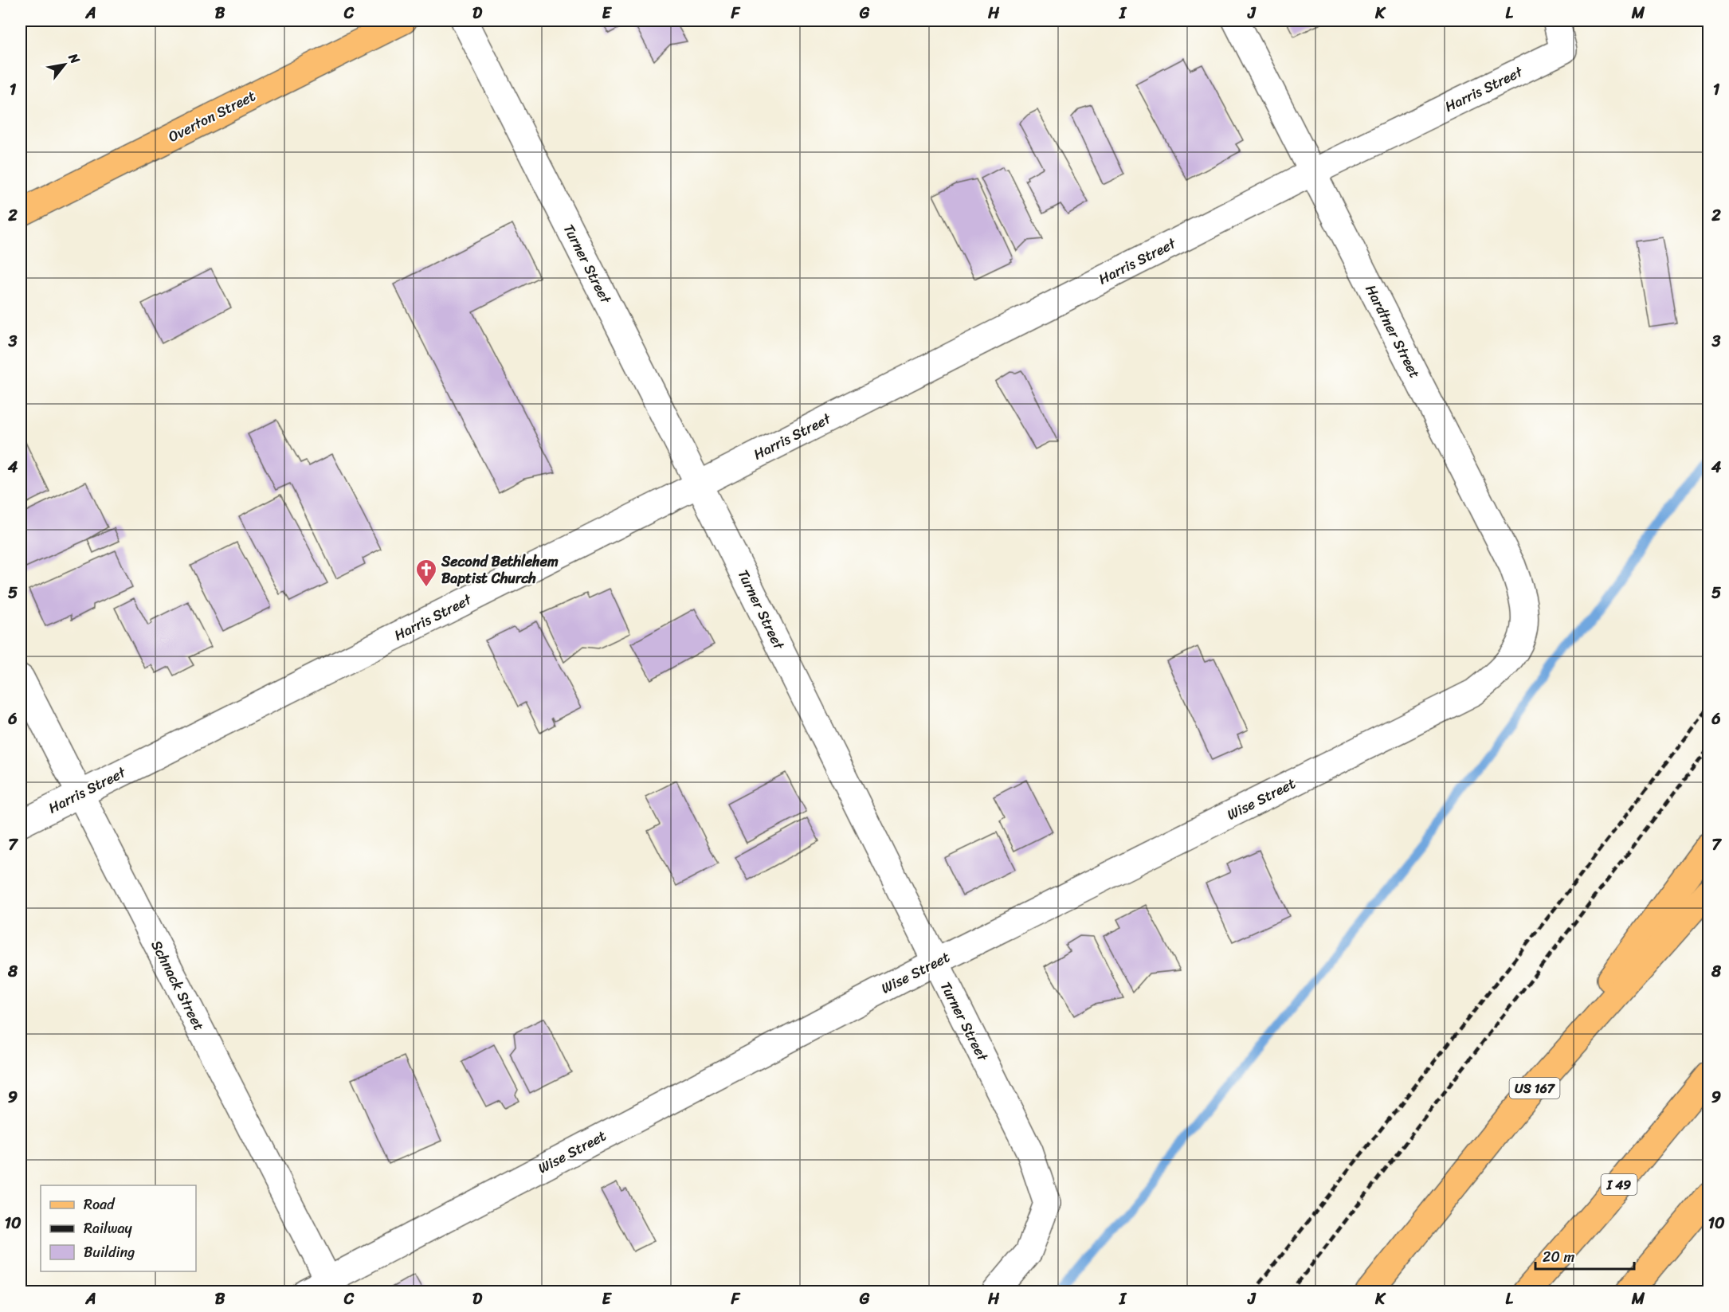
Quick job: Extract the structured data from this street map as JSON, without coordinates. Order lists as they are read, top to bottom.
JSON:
{
  "streets": {
    "main road": ["Overton Street", "US 167", "I 49"],
    "street": [
      "Harris Street",
      "Turner Street",
      "Hardtner Street",
      "Wise Street",
      "Schnack Street"
    ]
  },
  "crossings": [
    ["Harris Street", "Turner Street"],
    ["Harris Street", "Hardtner Street"],
    ["Harris Street", "Schnack Street"],
    ["Turner Street", "Wise Street"],
    ["Hardtner Street", "Wise Street"],
    ["Wise Street", "Schnack Street"]
  ],
  "places": {
    "church": ["Second Bethlehem Baptist Church"]
  },
  "legend": ["Road", "Railway", "Building"],
  "scale_bar": "20 m",
  "north": "top right",
  "grid": {
    "columns": [
      "A",
      "B",
      "C",
      "D",
      "E",
      "F",
      "G",
      "H",
      "I",
      "J",
      "K",
      "L",
      "M"
    ],
    "rows": [
      "1",
      "2",
      "3",
      "4",
      "5",
      "6",
      "7",
      "8",
      "9",
      "10"
    ]
  }
}
